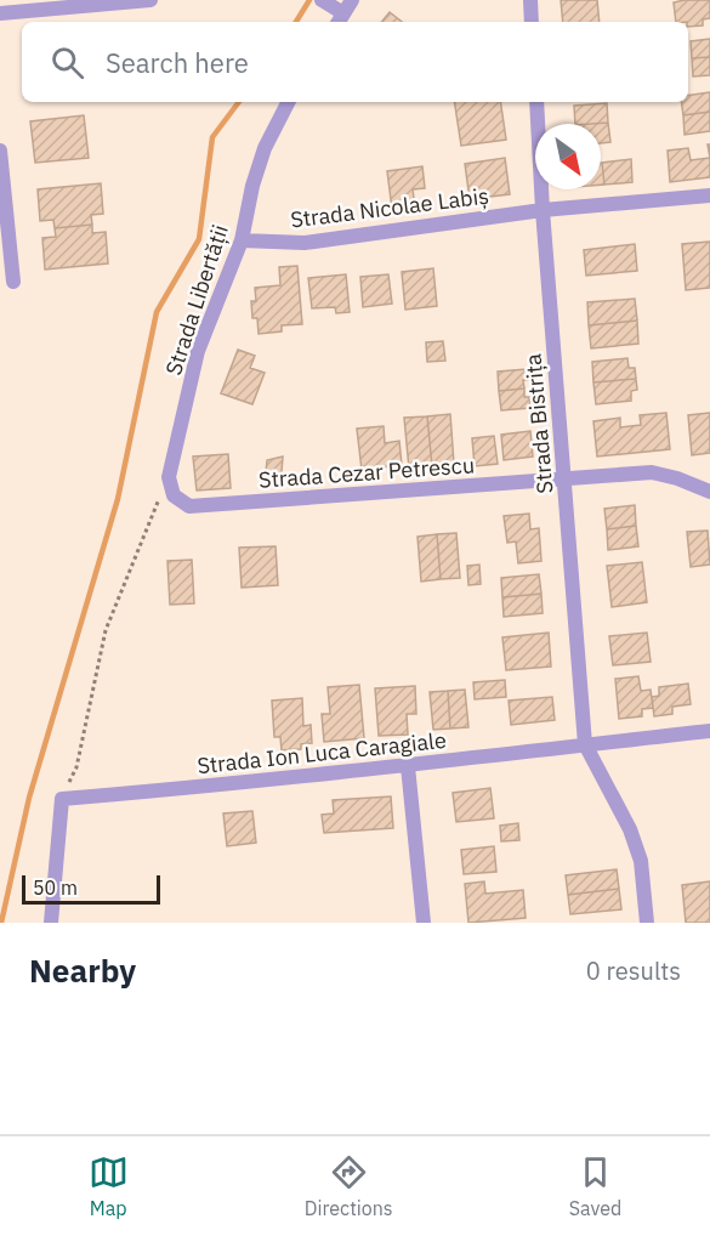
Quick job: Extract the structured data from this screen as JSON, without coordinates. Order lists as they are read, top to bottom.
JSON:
{
  "streets": {
    "street": [
      "Strada Nicolae Labiș",
      "Strada Libertății",
      "Strada Bistrița",
      "Strada Cezar Petrescu",
      "Strada Ion Luca Caragiale"
    ]
  },
  "crossings": [
    ["Strada Nicolae Labiș", "Strada Libertății"],
    ["Strada Nicolae Labiș", "Strada Bistrița"],
    ["Strada Libertății", "Strada Cezar Petrescu"],
    ["Strada Bistrița", "Strada Cezar Petrescu"],
    ["Strada Bistrița", "Strada Ion Luca Caragiale"]
  ],
  "scale_bar": "50 m",
  "north": "bottom right",
  "page": {
    "search": "Search here",
    "scale": "50 m",
    "heading": ["Nearby", "0 results"],
    "nav": ["Map", "Directions", "Saved"]
  }
}
